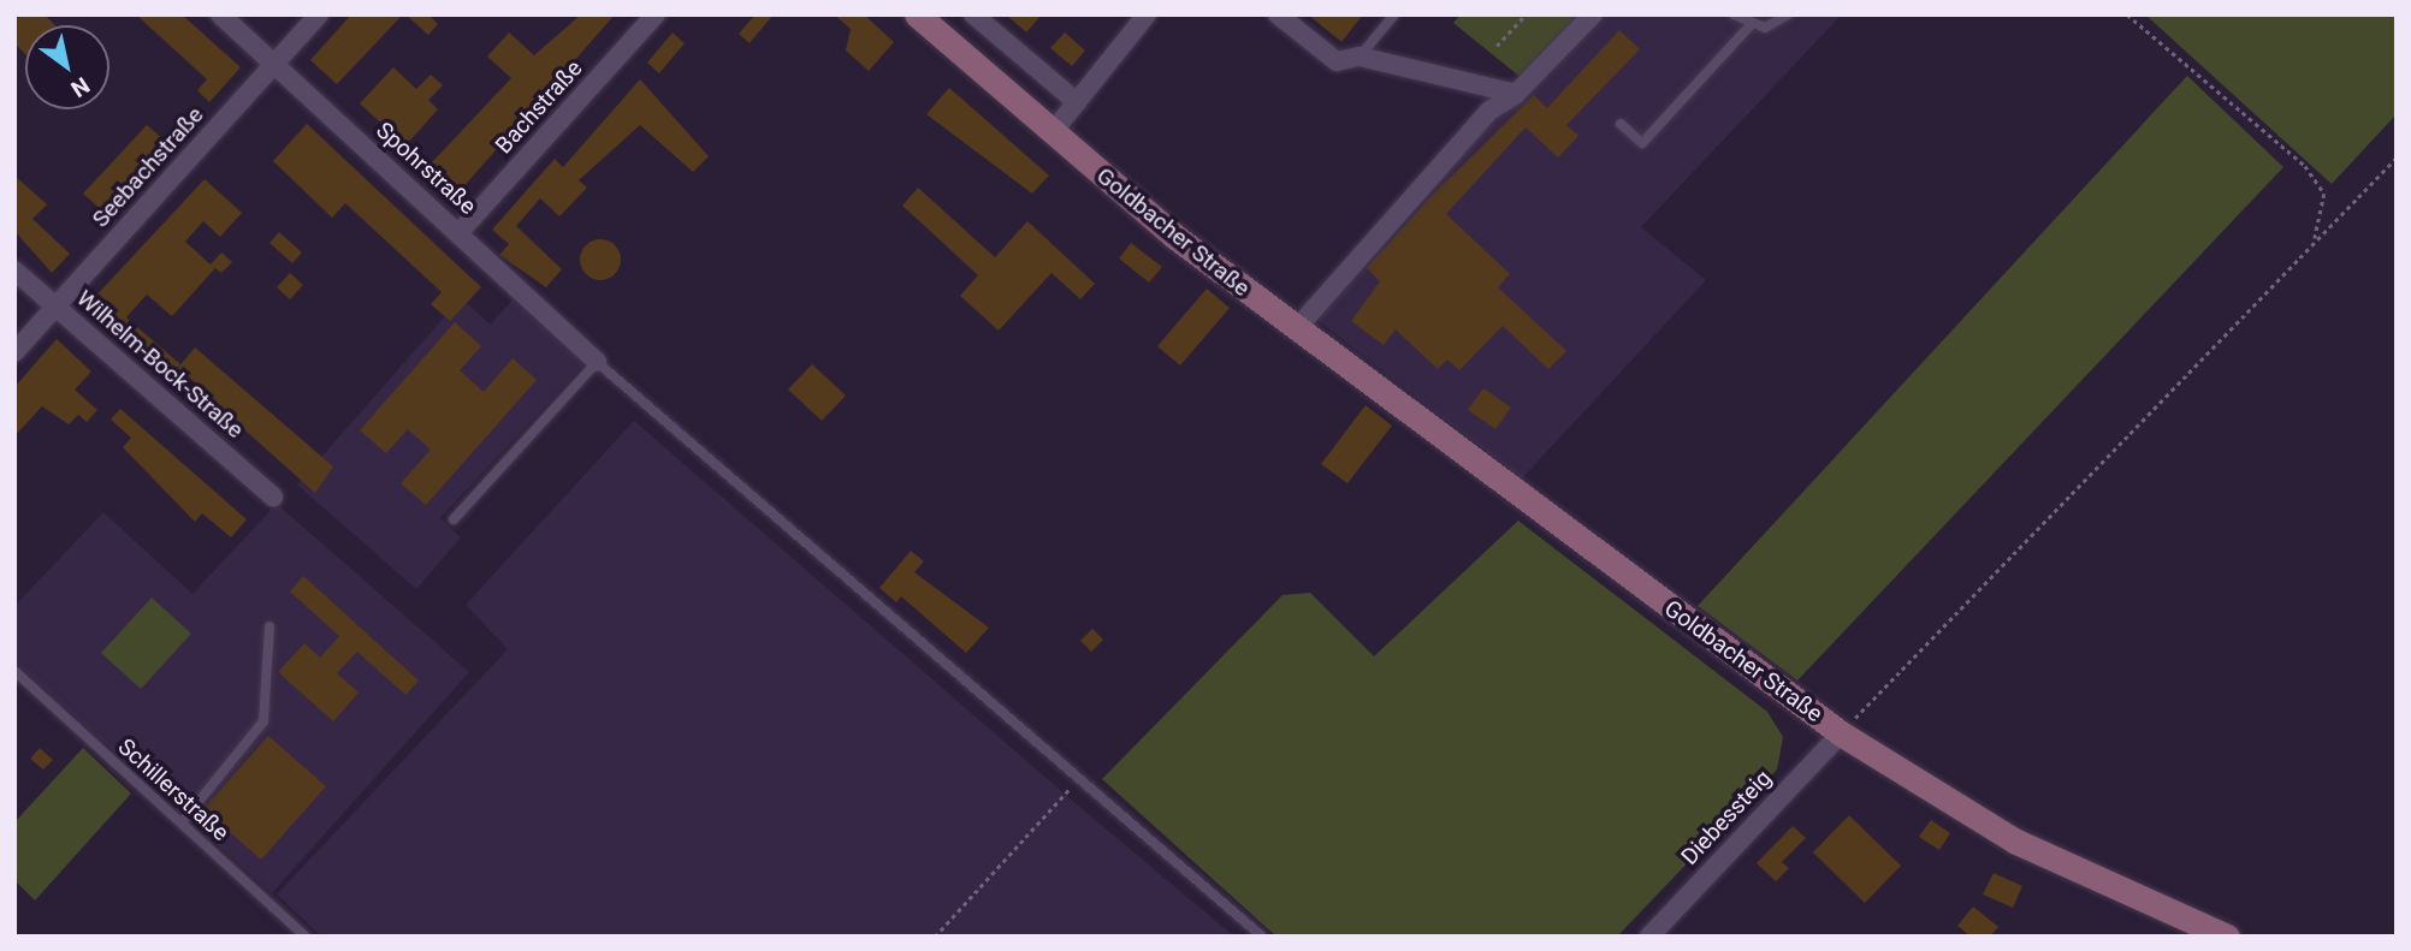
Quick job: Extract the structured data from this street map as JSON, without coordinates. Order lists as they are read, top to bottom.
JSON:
{
  "streets": {
    "main road": ["Goldbacher Straße"],
    "street": [
      "Bachstraße",
      "Seebachstraße",
      "Spohrstraße",
      "Wilhelm-Bock-Straße",
      "Diebessteig"
    ],
    "lane": ["Schillerstraße"]
  },
  "crossings": [
    ["Bachstraße", "Spohrstraße"],
    ["Seebachstraße", "Spohrstraße"],
    ["Seebachstraße", "Wilhelm-Bock-Straße"],
    ["Goldbacher Straße", "Diebessteig"]
  ],
  "north": "bottom right"
}
